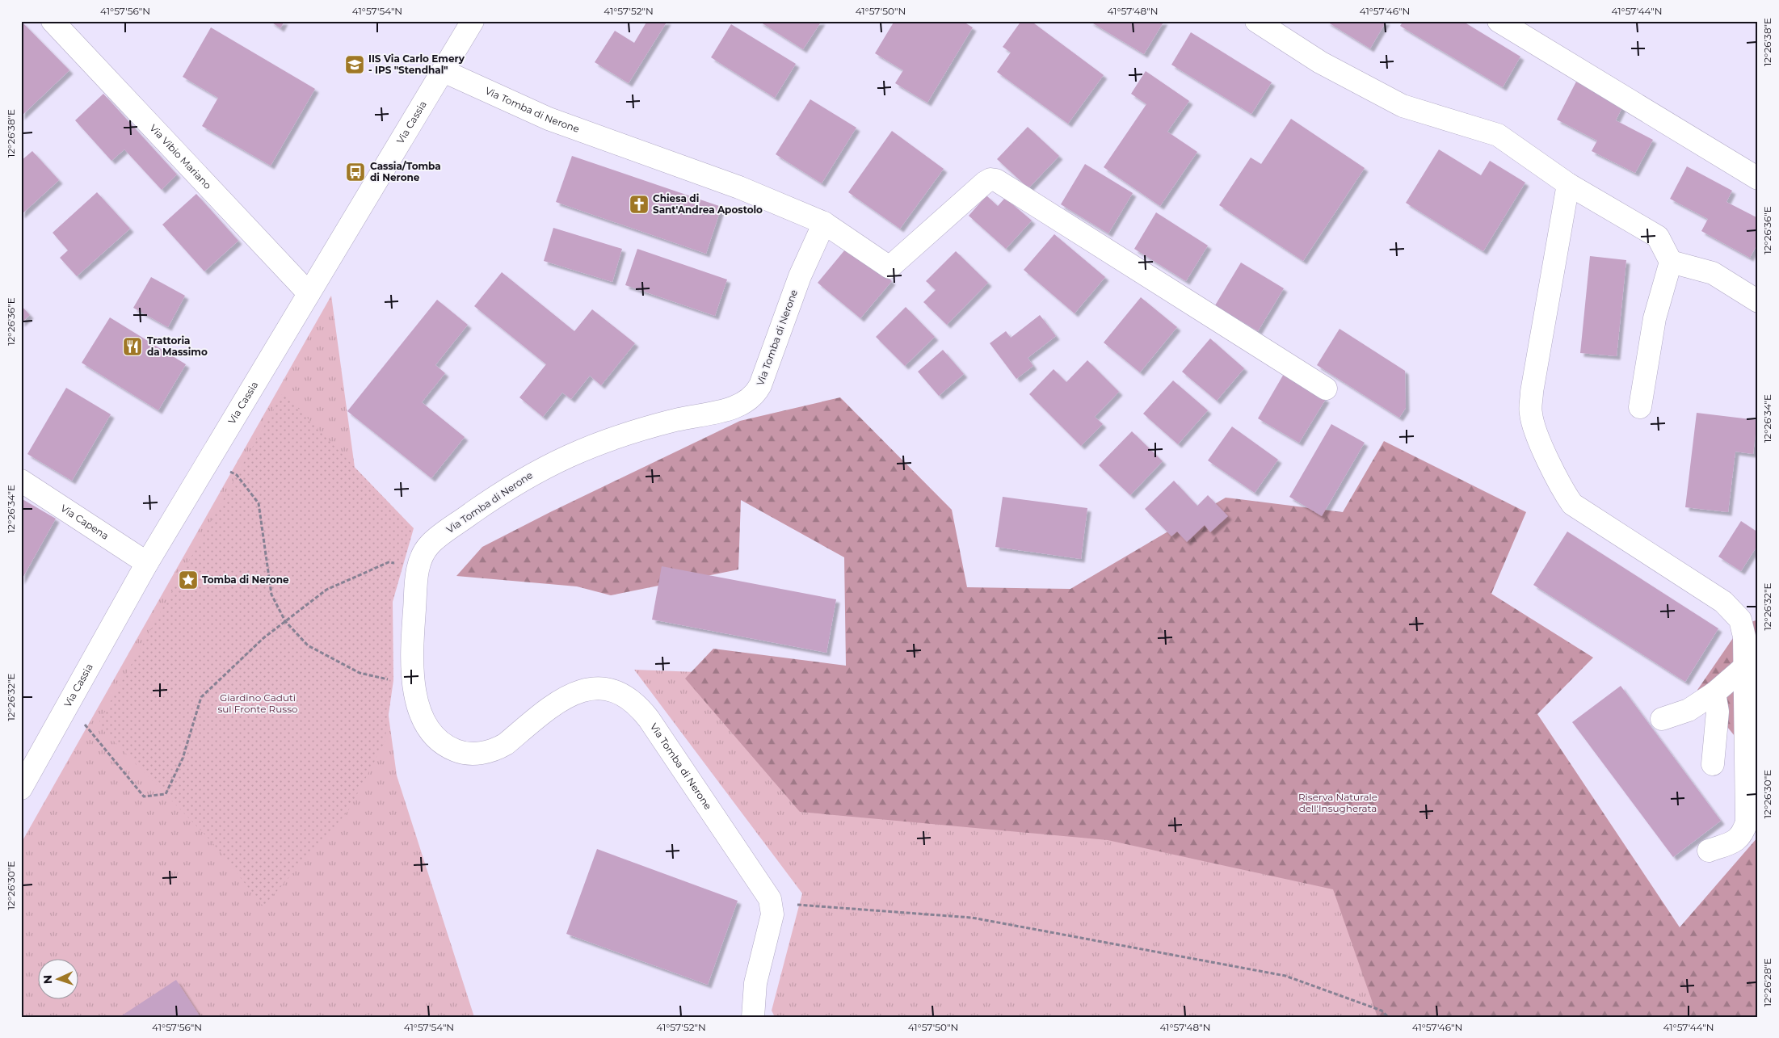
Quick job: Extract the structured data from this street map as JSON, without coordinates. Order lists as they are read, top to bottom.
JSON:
{
  "streets": {
    "street": [
      "Via Tomba di Nerone",
      "Via Cassia",
      "Via Vibio Mariano",
      "Via Capena"
    ]
  },
  "crossings": [
    ["Via Tomba di Nerone", "Via Cassia"],
    ["Via Cassia", "Via Vibio Mariano"],
    ["Via Cassia", "Via Capena"]
  ],
  "parks": ["Giardino Caduti sul Fronte Russo", "Riserva Naturale dell'Insugherata"],
  "places": {
    "school or university": ["IIS Via Carlo Emery - IPS \"Stendhal\""],
    "bus stop": ["Cassia/Tomba di Nerone"],
    "church": ["Chiesa di Sant'Andrea Apostolo"],
    "restaurant": ["Trattoria da Massimo"],
    "place": ["Tomba di Nerone"]
  },
  "north": "left",
  "coordinates": [
    "41°57'56\"N",
    "41°57'54\"N",
    "41°57'52\"N",
    "41°57'50\"N",
    "41°57'48\"N",
    "41°57'46\"N",
    "41°57'44\"N",
    "12°26'38\"E",
    "12°26'36\"E",
    "12°26'34\"E",
    "12°26'32\"E",
    "12°26'30\"E",
    "12°26'28\"E"
  ]
}
